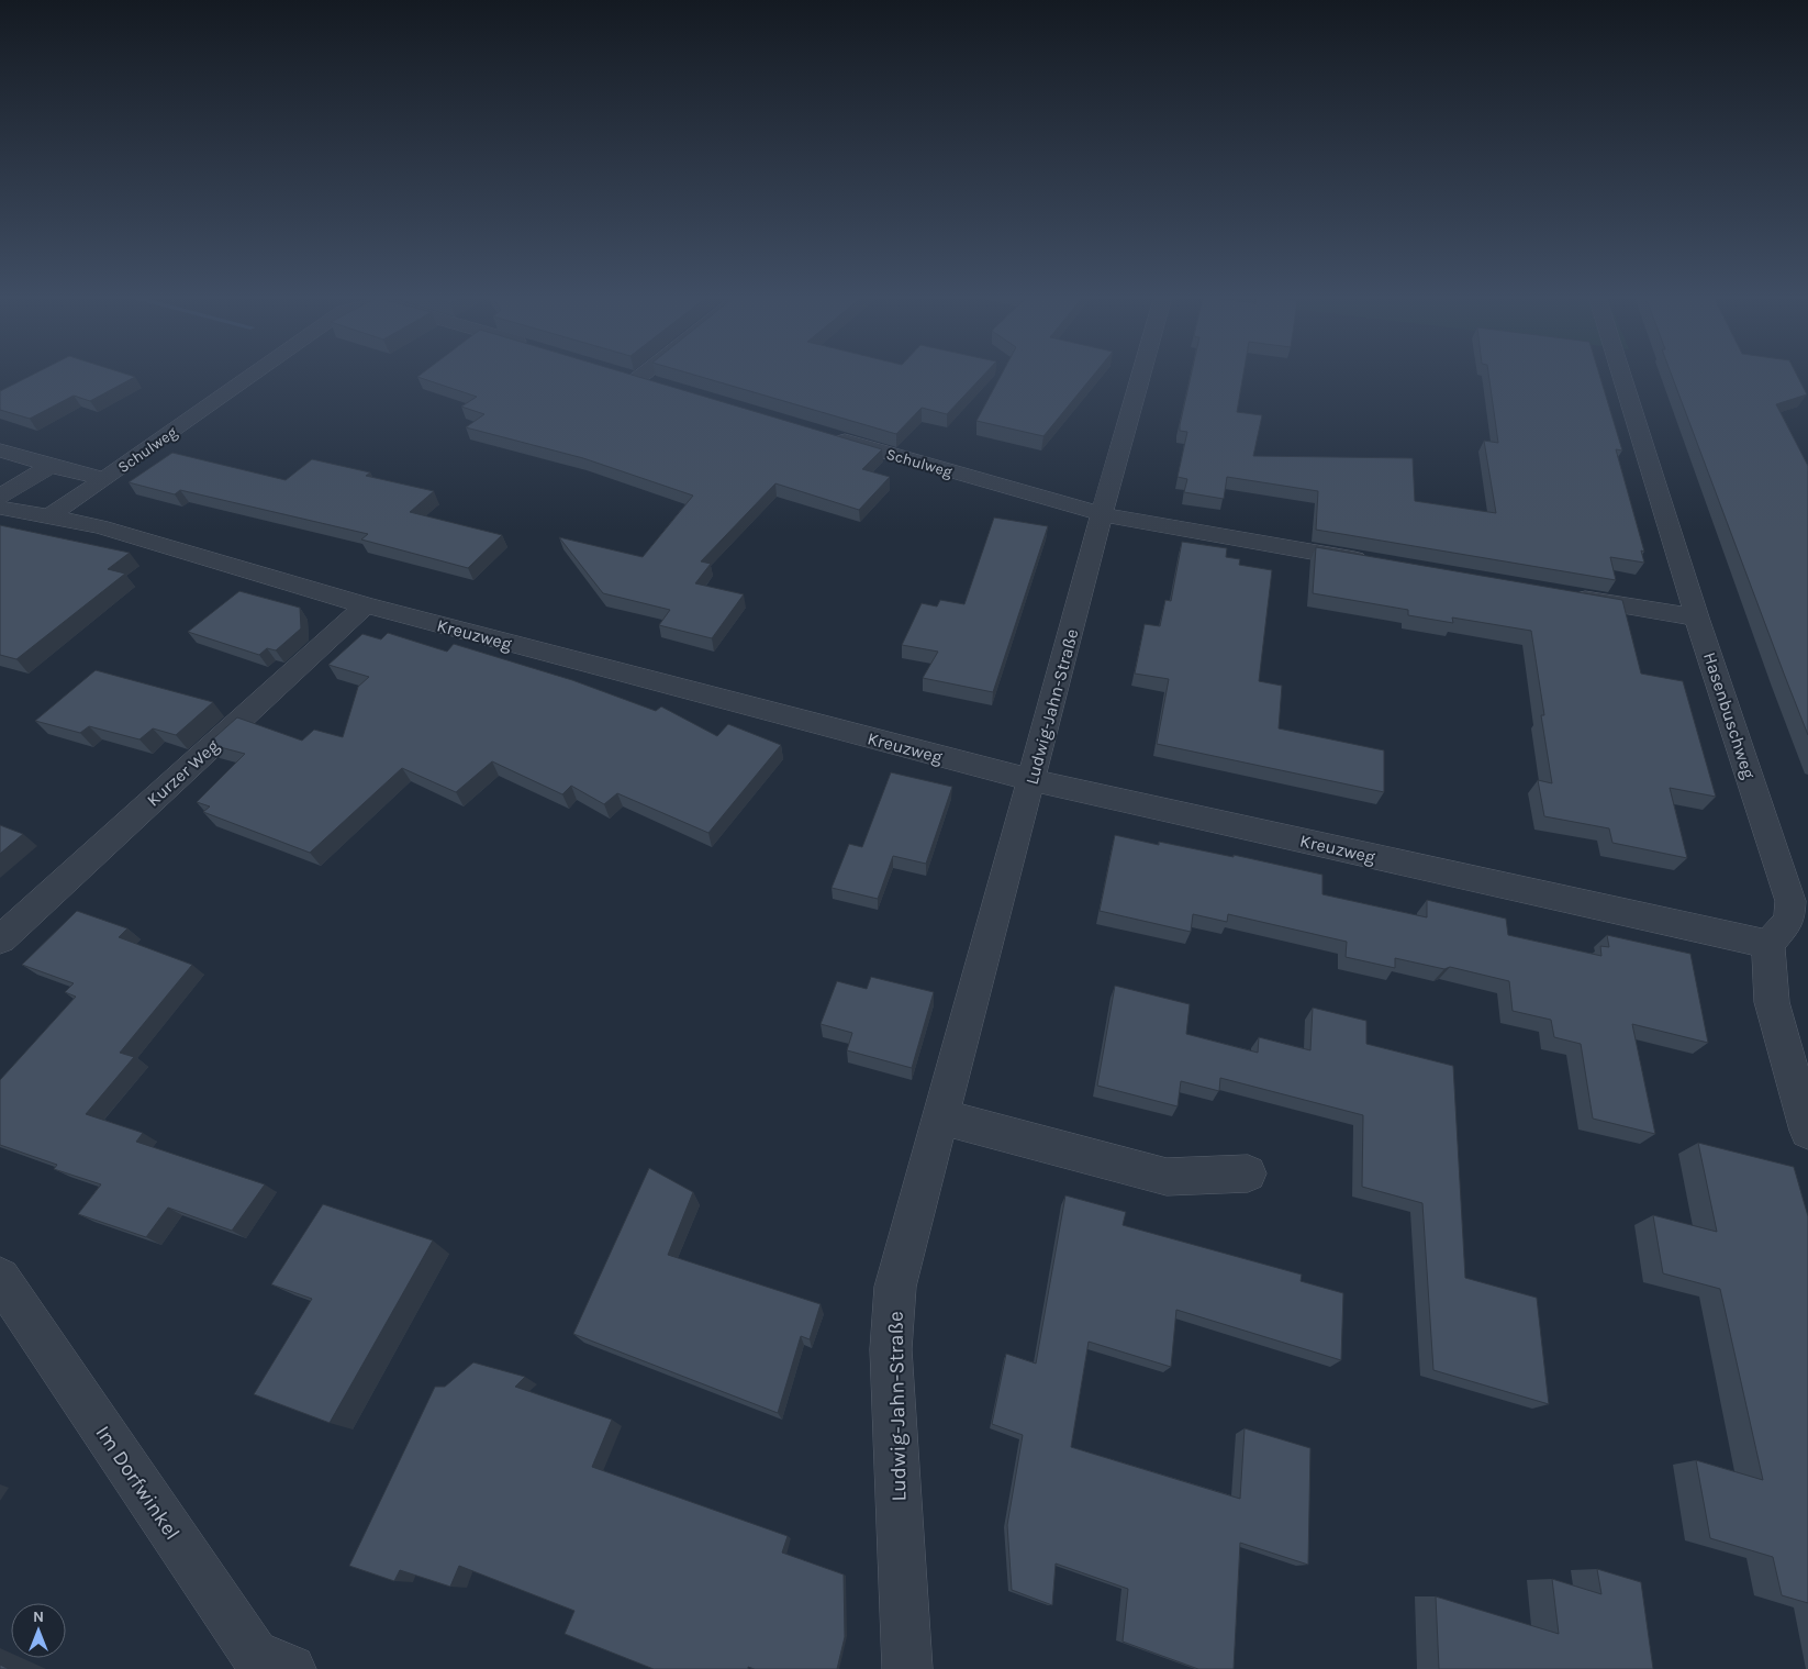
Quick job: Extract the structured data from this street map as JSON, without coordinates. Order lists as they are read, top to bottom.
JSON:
{
  "streets": {
    "street": [
      "Schulweg",
      "Kreuzweg",
      "Ludwig-Jahn-Straße",
      "Hasenbuschweg",
      "Kurzer Weg",
      "Im Dorfwinkel"
    ]
  },
  "crossings": [
    ["Schulweg", "Kreuzweg"],
    ["Schulweg", "Ludwig-Jahn-Straße"],
    ["Kreuzweg", "Ludwig-Jahn-Straße"],
    ["Kreuzweg", "Hasenbuschweg"],
    ["Kreuzweg", "Kurzer Weg"]
  ],
  "north": "top"
}
